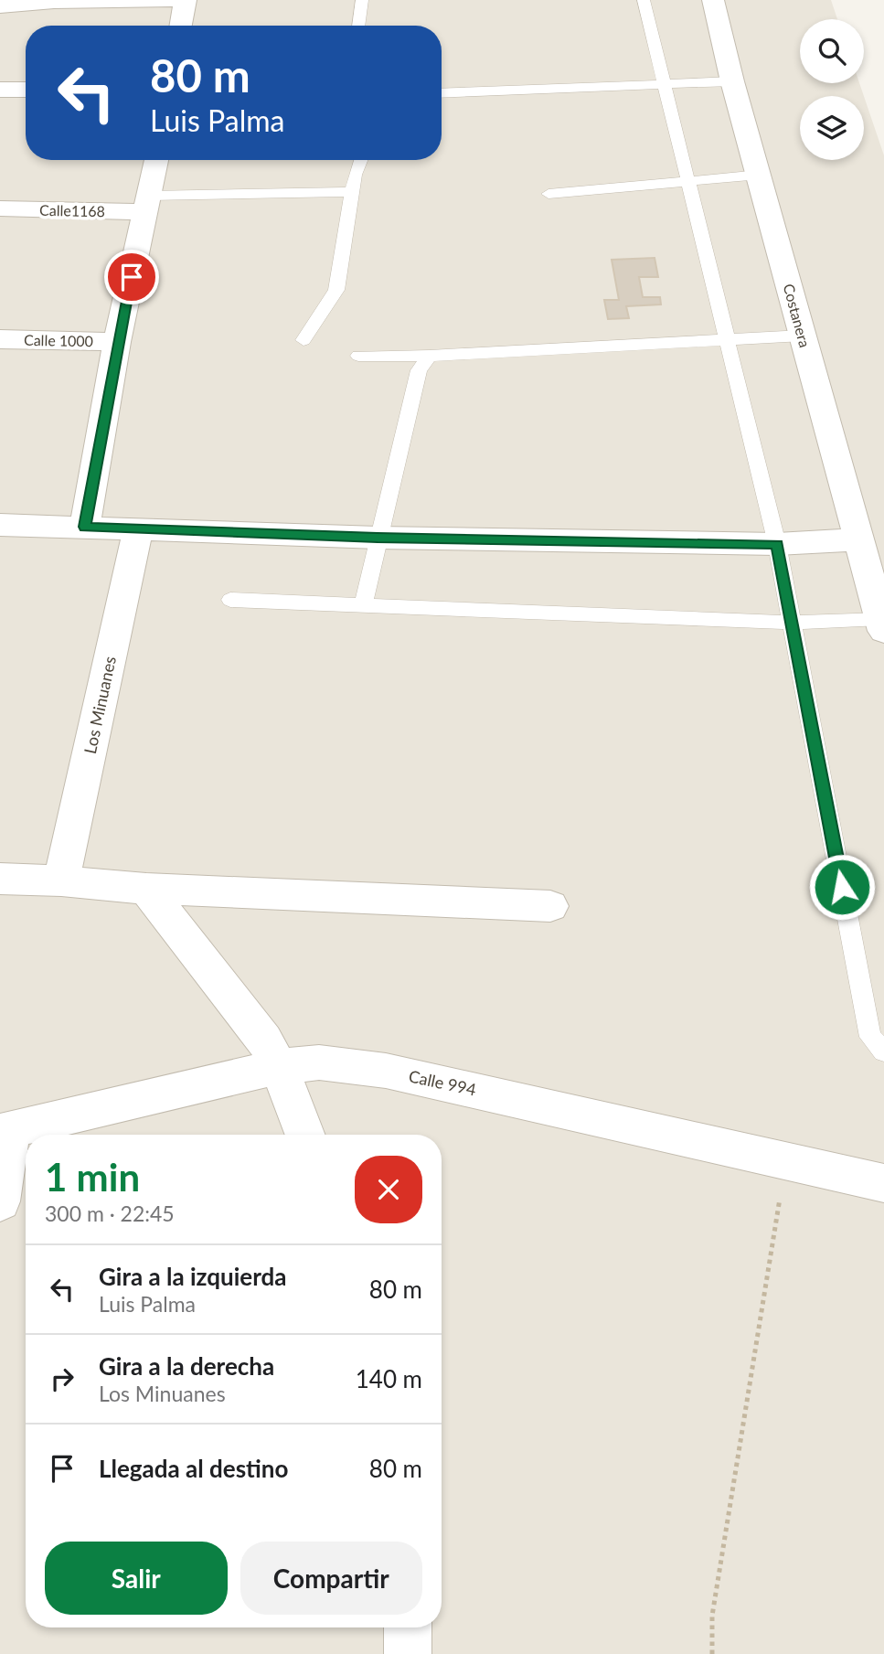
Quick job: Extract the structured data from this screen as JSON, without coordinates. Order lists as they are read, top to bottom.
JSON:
{
  "streets": {
    "street": [
      "Calle1168",
      "Costanera",
      "Calle 1000",
      "Los Minuanes",
      "Calle 994"
    ]
  },
  "page": {
    "turn": ["80 m", "Luis Palma"],
    "heading": ["1 min", "300 m · 22:45"],
    "list": [
      {
        "name": "Gira a la izquierda",
        "note": "Luis Palma",
        "value": "80 m"
      },
      {
        "name": "Gira a la derecha",
        "note": "Los Minuanes",
        "value": "140 m"
      },
      {
        "name": "Llegada al destino",
        "value": "80 m"
      }
    ],
    "buttons": ["Salir", "Compartir"]
  }
}
